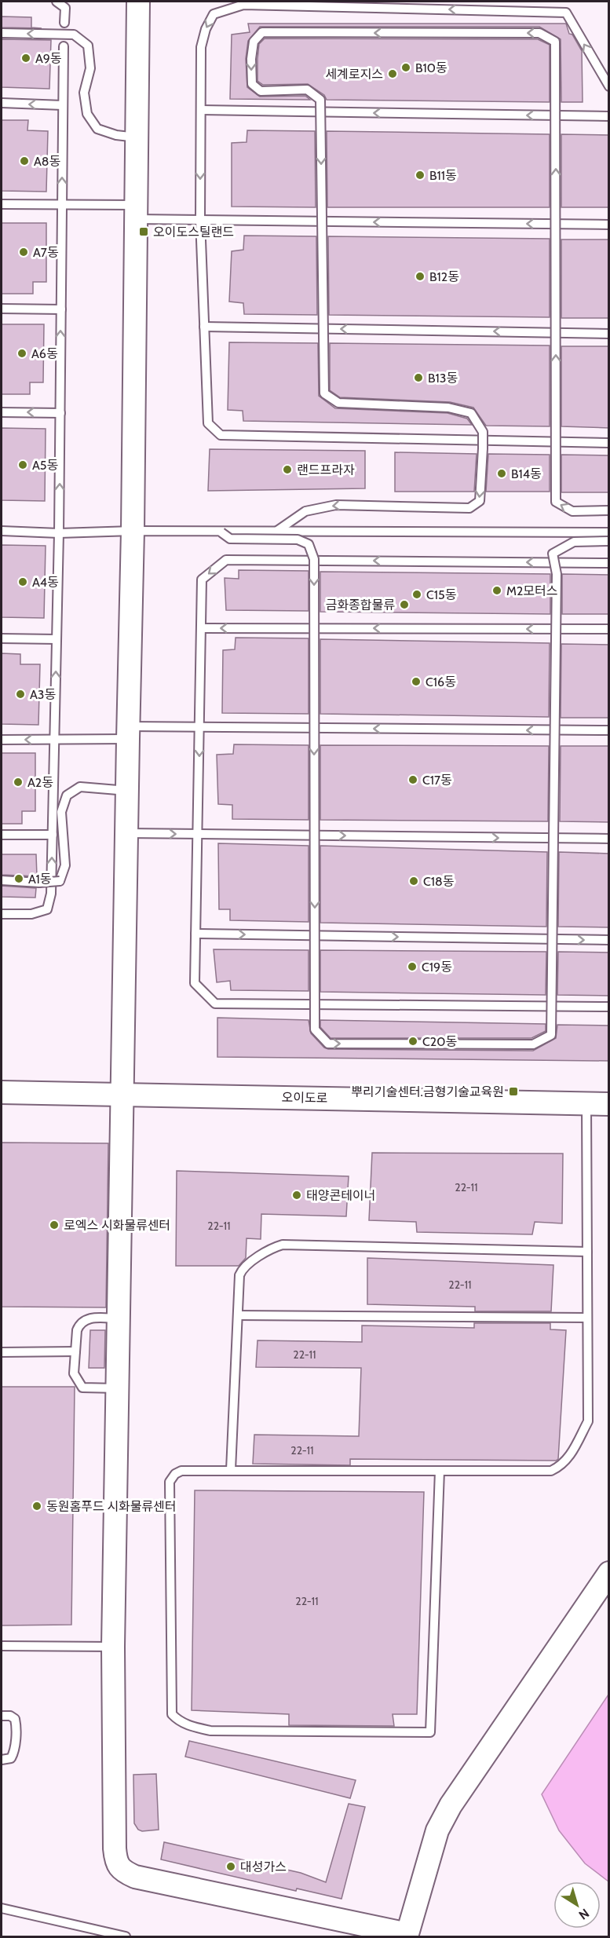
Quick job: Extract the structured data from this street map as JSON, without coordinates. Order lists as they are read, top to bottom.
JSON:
{
  "streets": {
    "street": ["오이도로"]
  },
  "places": {
    "other": [
      "A9동",
      "B10동",
      "세계로지스",
      "A8동",
      "B11동",
      "A7동",
      "B12동",
      "A6동",
      "B13동",
      "A5동",
      "랜드프라자",
      "B14동",
      "A4동",
      "M2모터스",
      "C15동",
      "금화종합물류",
      "C16동",
      "A3동",
      "C17동",
      "A2동",
      "A1동",
      "C18동",
      "C19동",
      "C20동",
      "태양콘테이너",
      "로엑스 시화물류센터",
      "동원홈푸드 시화물류센터",
      "대성가스"
    ],
    "transit": ["오이도스틸랜드", "뿌리기술센터.금형기술교육원"]
  },
  "house_numbers": [
    "22-11",
    "22-11",
    "22-11",
    "22-11",
    "22-11",
    "22-11"
  ],
  "north": "bottom right"
}
